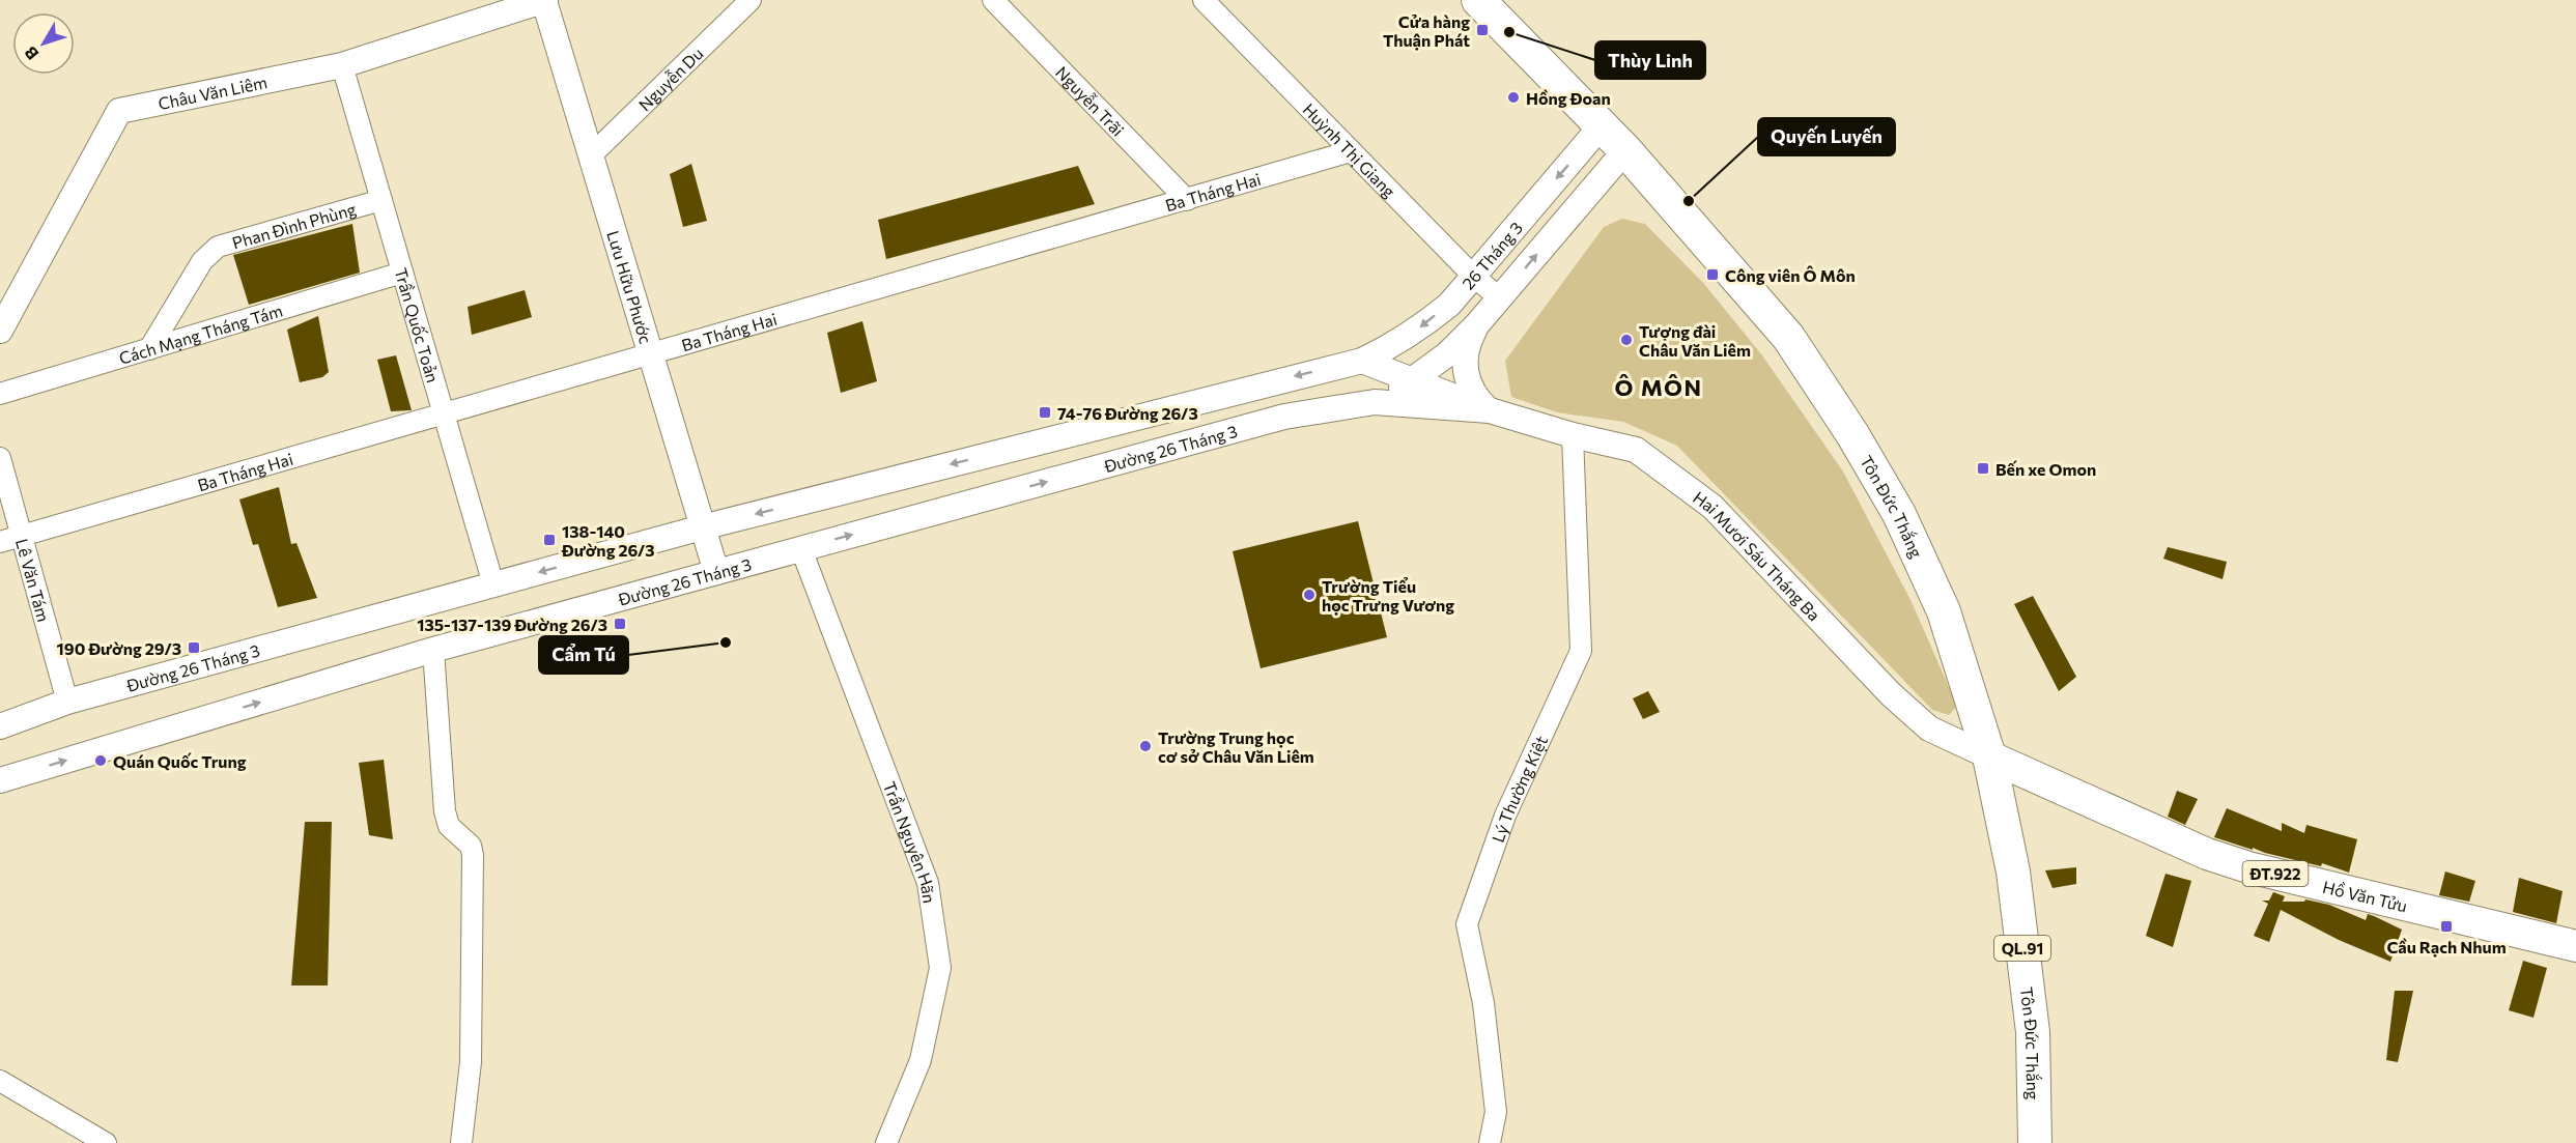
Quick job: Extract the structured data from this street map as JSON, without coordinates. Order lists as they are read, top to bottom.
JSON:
{
  "streets": {
    "highway": ["Tôn Đức Thắng", "QL.91"],
    "main road": ["ĐT.922", "Hồ Văn Tửu"],
    "street": [
      "Nguyễn Du",
      "Châu Văn Liêm",
      "Nguyễn Trãi",
      "Huỳnh Thị Giang",
      "Ba Tháng Hai",
      "Phan Đình Phùng",
      "26 Tháng 3",
      "Lưu Hữu Phước",
      "Trần Quốc Toản",
      "Cách Mạng Tháng Tám",
      "Đường 26 Tháng 3",
      "Hai Mươi Sáu Tháng Ba",
      "Lê Văn Tám",
      "Lý Thường Kiệt",
      "Trần Nguyên Hãn"
    ]
  },
  "crossings": [
    ["Nguyễn Du", "Lưu Hữu Phước"],
    ["Châu Văn Liêm", "Lưu Hữu Phước"],
    ["Châu Văn Liêm", "Trần Quốc Toản"],
    ["Nguyễn Trãi", "Ba Tháng Hai"],
    ["Huỳnh Thị Giang", "Ba Tháng Hai"],
    ["Huỳnh Thị Giang", "26 Tháng 3"],
    ["Ba Tháng Hai", "Lưu Hữu Phước"],
    ["Ba Tháng Hai", "Trần Quốc Toản"],
    ["Ba Tháng Hai", "Lê Văn Tám"],
    ["Phan Đình Phùng", "Trần Quốc Toản"],
    ["Phan Đình Phùng", "Cách Mạng Tháng Tám"],
    ["26 Tháng 3", "Đường 26 Tháng 3"],
    ["26 Tháng 3", "Tôn Đức Thắng"],
    ["26 Tháng 3", "Hai Mươi Sáu Tháng Ba"],
    ["Lưu Hữu Phước", "Đường 26 Tháng 3"],
    ["Trần Quốc Toản", "Cách Mạng Tháng Tám"],
    ["Trần Quốc Toản", "Đường 26 Tháng 3"],
    ["Đường 26 Tháng 3", "Hai Mươi Sáu Tháng Ba"],
    ["Đường 26 Tháng 3", "Lê Văn Tám"],
    ["Đường 26 Tháng 3", "Trần Nguyên Hãn"],
    ["Tôn Đức Thắng", "Hai Mươi Sáu Tháng Ba"],
    ["Tôn Đức Thắng", "Hồ Văn Tửu"],
    ["Hai Mươi Sáu Tháng Ba", "Lý Thường Kiệt"],
    ["Hai Mươi Sáu Tháng Ba", "Hồ Văn Tửu"]
  ],
  "districts": ["Ô MÔN"],
  "places": {
    "transit": [
      "Cửa hàng Thuận Phát",
      "Công viên Ô Môn",
      "74-76 Đường 26/3",
      "Bến xe Omon",
      "138-140 Đường 26/3",
      "135-137-139 Đường 26/3",
      "190 Đường 29/3",
      "Cầu Rạch Nhum"
    ],
    "other": [
      "Thùy Linh",
      "Hồng Đoan",
      "Quyến Luyến",
      "Tượng đài Châu Văn Liêm",
      "Trường Tiểu học Trưng Vương",
      "Cẩm Tú",
      "Trường Trung học cơ sở Châu Văn Liêm",
      "Quán Quốc Trung"
    ]
  },
  "north": "bottom left"
}
